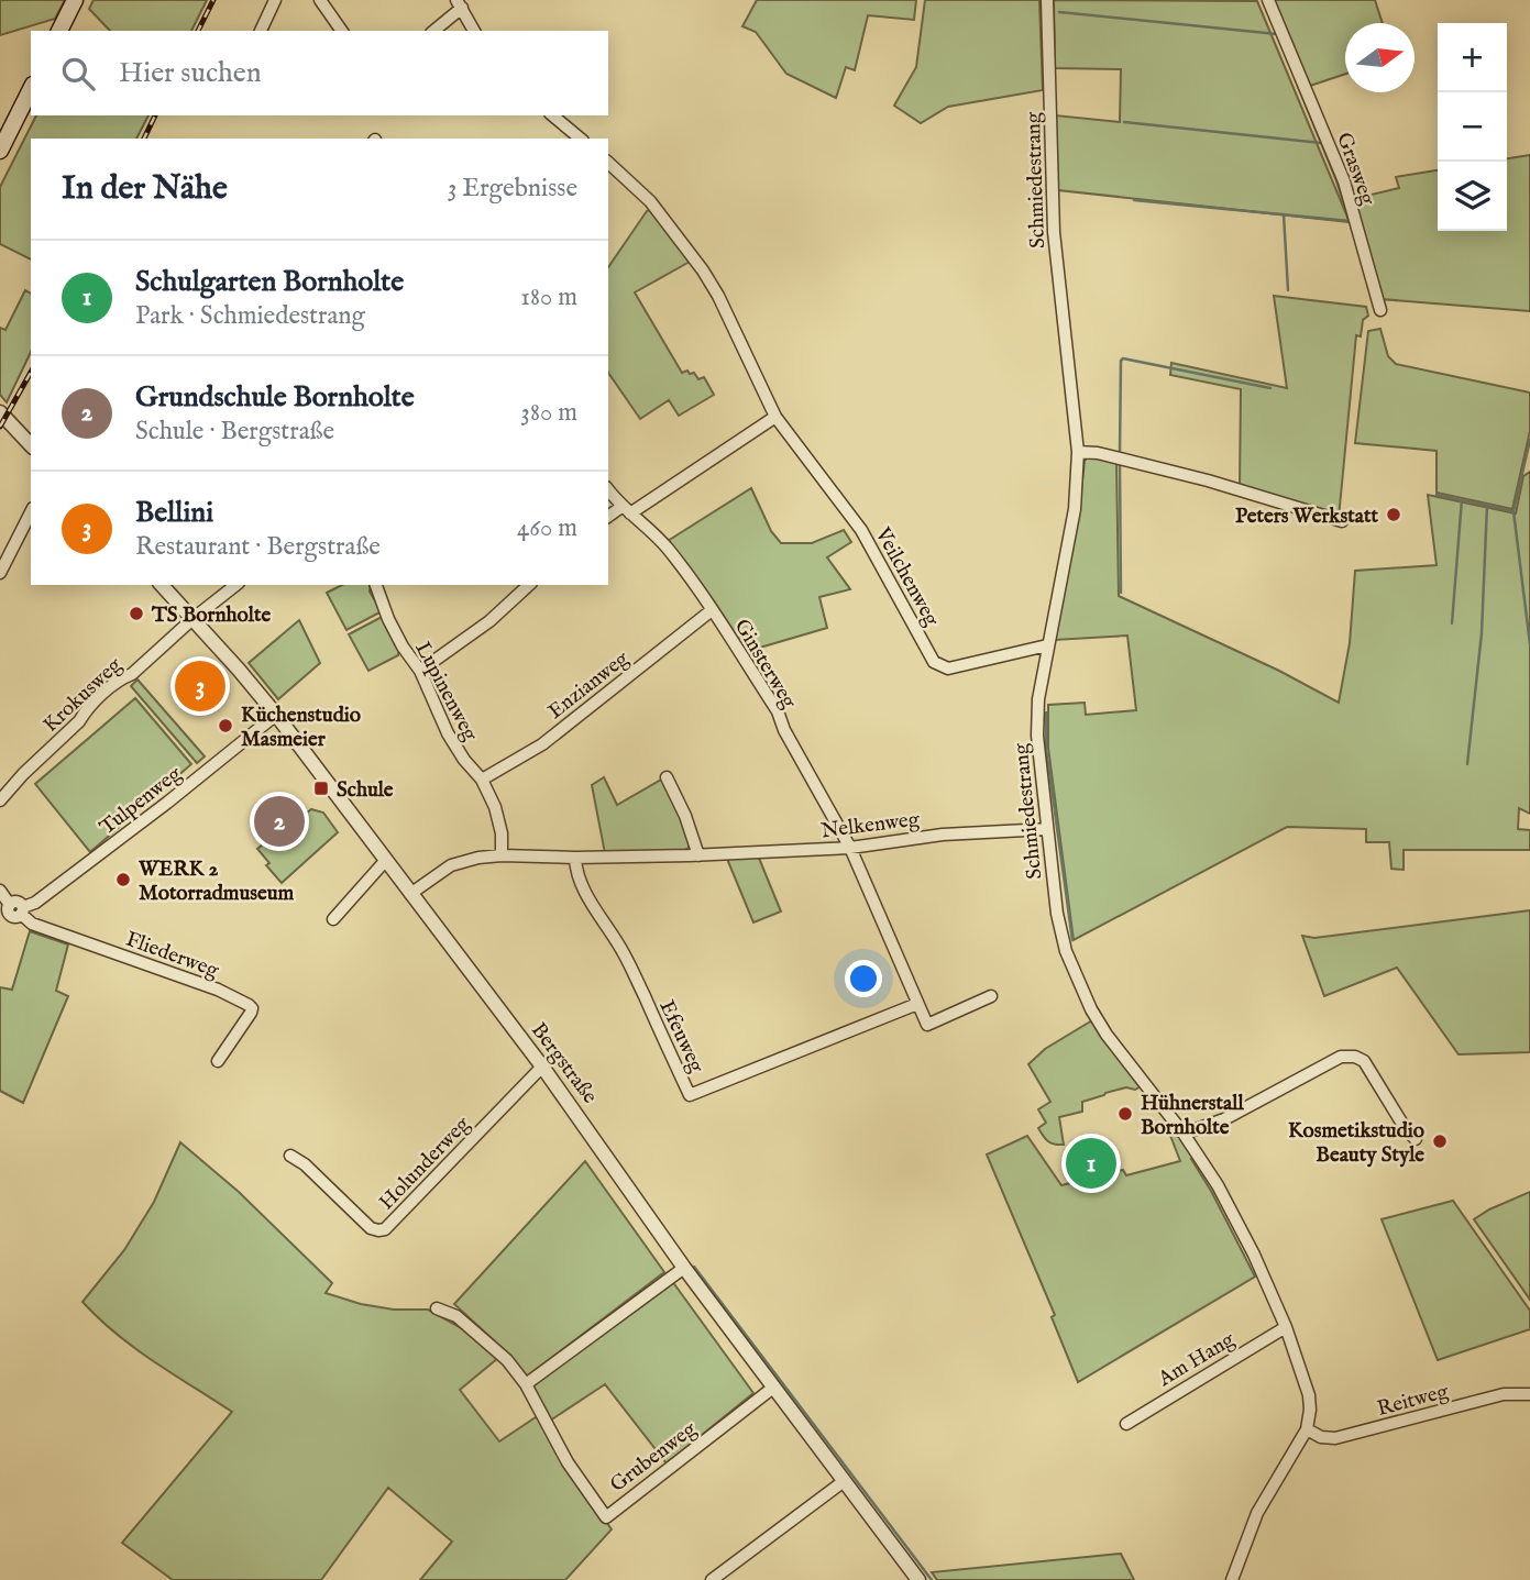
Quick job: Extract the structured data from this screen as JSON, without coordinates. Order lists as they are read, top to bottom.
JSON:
{
  "streets": {
    "street": [
      "Grasweg",
      "Schmiedestrang",
      "Veilchenweg",
      "Ginsterweg",
      "Enzianweg",
      "Lupinenweg",
      "Krokusweg",
      "Tulpenweg",
      "Nelkenweg",
      "Fliederweg",
      "Efeuweg",
      "Bergstraße",
      "Holunderweg",
      "Am Hang",
      "Reitweg",
      "Grubenweg"
    ]
  },
  "crossings": [
    ["Schmiedestrang", "Veilchenweg"],
    ["Schmiedestrang", "Nelkenweg"],
    ["Schmiedestrang", "Am Hang"],
    ["Schmiedestrang", "Reitweg"],
    ["Ginsterweg", "Enzianweg"],
    ["Ginsterweg", "Nelkenweg"],
    ["Enzianweg", "Lupinenweg"],
    ["Lupinenweg", "Nelkenweg"],
    ["Krokusweg", "Bergstraße"],
    ["Tulpenweg", "Fliederweg"],
    ["Tulpenweg", "Bergstraße"],
    ["Nelkenweg", "Efeuweg"],
    ["Nelkenweg", "Bergstraße"],
    ["Bergstraße", "Holunderweg"],
    ["Bergstraße", "Grubenweg"]
  ],
  "places": {
    "other": [
      "Peters Werkstatt",
      "TS Bornholte",
      "Küchenstudio Masmeier",
      "WERK 2 Motorradmuseum",
      "Hühnerstall Bornholte",
      "Kosmetikstudio Beauty Style"
    ],
    "transit": ["Schule"]
  },
  "north": "right",
  "page": {
    "map_buttons": ["+", "−"],
    "search": "Hier suchen",
    "heading": ["In der Nähe", "3 Ergebnisse"],
    "list": [
      {
        "mark": "1",
        "name": "Schulgarten Bornholte",
        "note": "Park · Schmiedestrang",
        "value": "180 m"
      },
      {
        "mark": "2",
        "name": "Grundschule Bornholte",
        "note": "Schule · Bergstraße",
        "value": "380 m"
      },
      {
        "mark": "3",
        "name": "Bellini",
        "note": "Restaurant · Bergstraße",
        "value": "460 m"
      }
    ],
    "pins": ["3", "2", "1"]
  }
}
